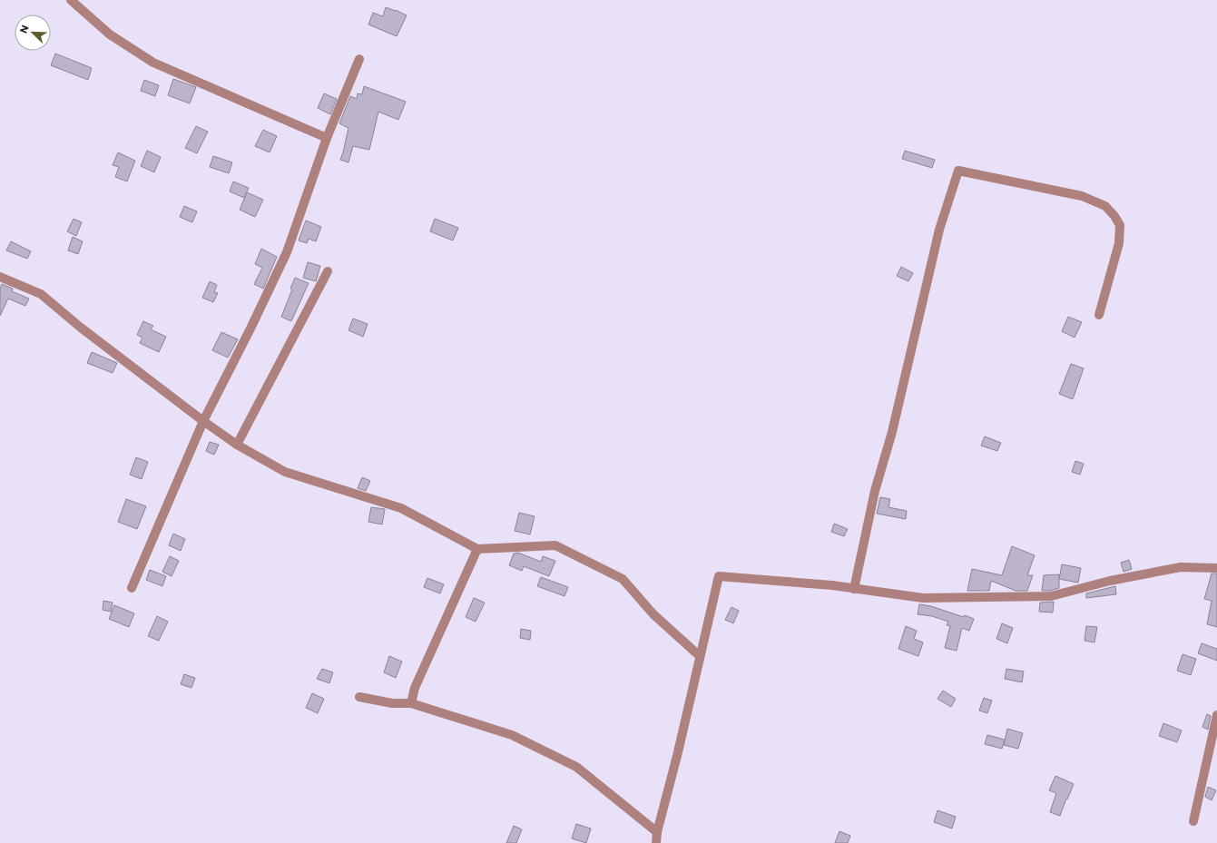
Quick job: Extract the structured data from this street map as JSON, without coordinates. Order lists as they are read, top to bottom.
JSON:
{
  "north": "top left"
}
